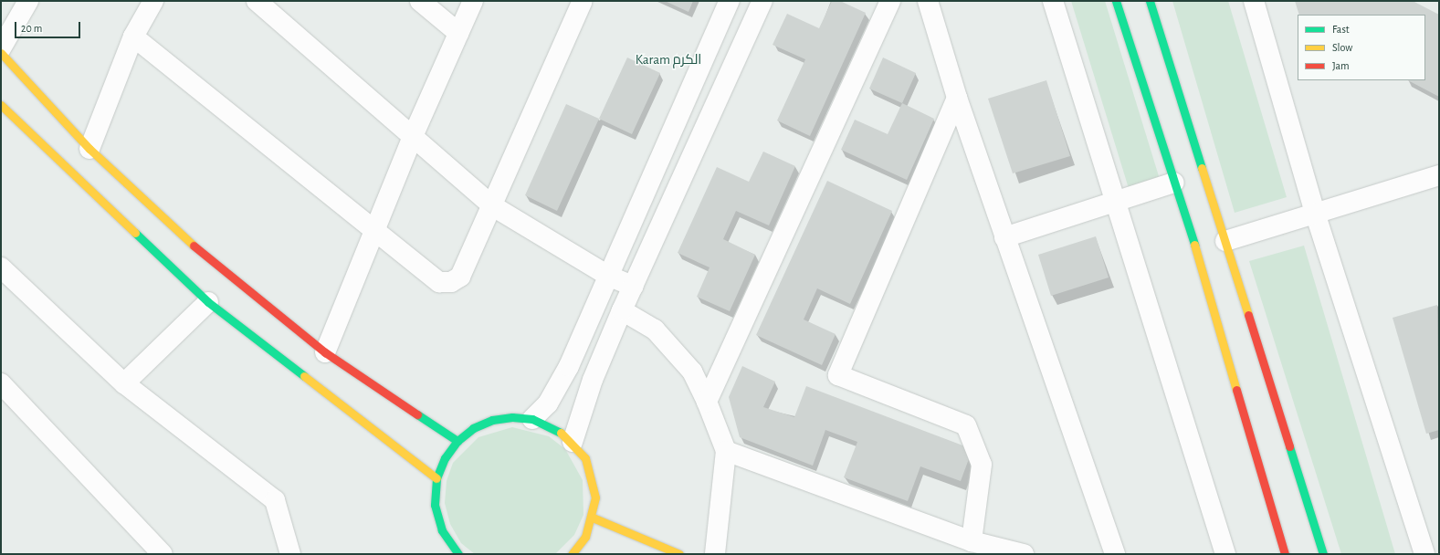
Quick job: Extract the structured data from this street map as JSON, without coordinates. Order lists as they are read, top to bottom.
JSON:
{
  "districts": ["Karam الكرم"],
  "legend": ["Fast", "Slow", "Jam"],
  "scale_bar": "20 m"
}
